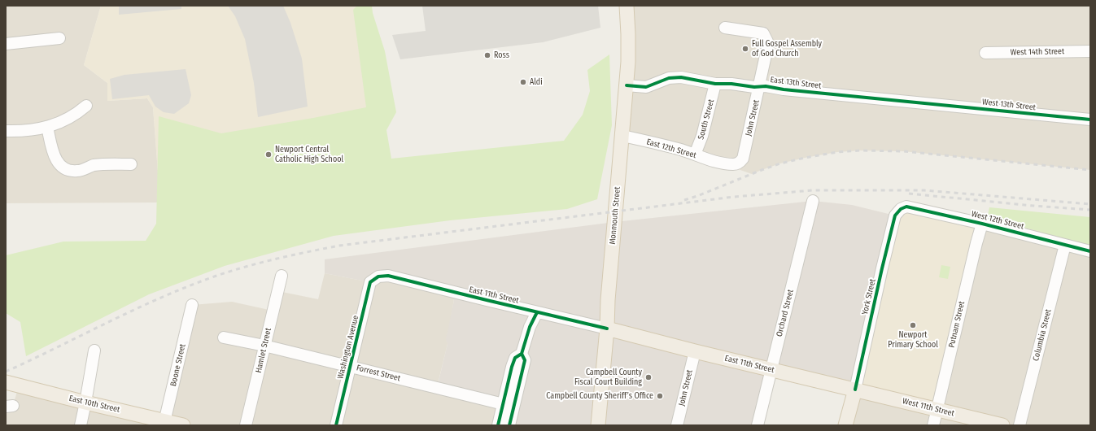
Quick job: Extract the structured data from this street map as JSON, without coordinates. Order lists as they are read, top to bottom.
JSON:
{
  "streets": {
    "main road": [
      "Monmouth Street",
      "East 11th Street",
      "York Street",
      "East 10th Street",
      "West 11th Street"
    ],
    "street": [
      "West 14th Street",
      "East 13th Street",
      "West 13th Street",
      "John Street",
      "South Street",
      "East 12th Street",
      "West 12th Street",
      "Orchard Street",
      "Putnam Street",
      "Columbia Street",
      "Washington Avenue",
      "Hamlet Street",
      "Boone Street",
      "Forrest Street"
    ]
  },
  "crossings": [
    ["East 13th Street", "West 13th Street"],
    ["East 13th Street", "John Street"],
    ["East 13th Street", "South Street"],
    ["East 13th Street", "Monmouth Street"],
    ["John Street", "East 12th Street"],
    ["John Street", "East 11th Street"],
    ["South Street", "East 12th Street"],
    ["East 12th Street", "Monmouth Street"],
    ["Monmouth Street", "East 11th Street"],
    ["West 12th Street", "York Street"],
    ["West 12th Street", "Putnam Street"],
    ["West 12th Street", "Columbia Street"],
    ["East 11th Street", "York Street"],
    ["East 11th Street", "Orchard Street"],
    ["East 11th Street", "Washington Avenue"],
    ["East 11th Street", "West 11th Street"],
    ["York Street", "West 11th Street"],
    ["Putnam Street", "West 11th Street"],
    ["Washington Avenue", "Forrest Street"],
    ["Hamlet Street", "Forrest Street"],
    ["Boone Street", "East 10th Street"]
  ],
  "places": [
    "Full Gospel Assembly of God Church",
    "Ross",
    "Aldi",
    "Newport Central Catholic High School",
    "Newport Primary School",
    "Campbell County Fiscal Court Building",
    "Campbell County Sheriff’s Office"
  ]
}
